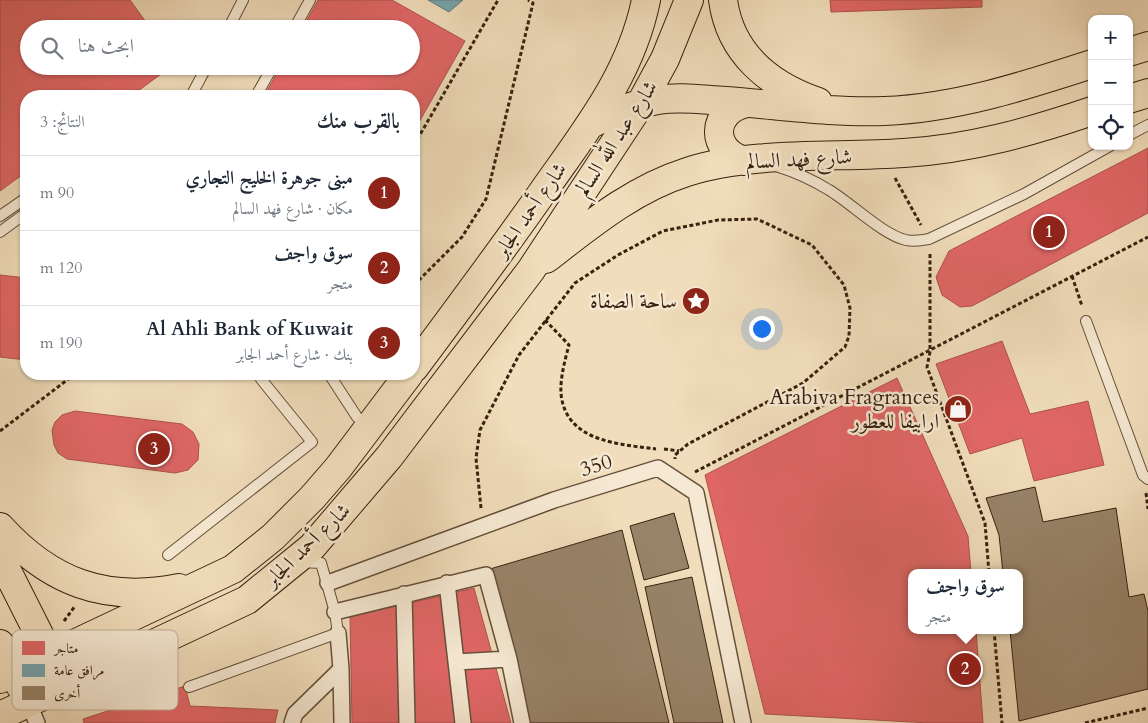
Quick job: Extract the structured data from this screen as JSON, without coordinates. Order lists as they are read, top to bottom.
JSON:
{
  "streets": {
    "main road": ["شارع عبد الله السالم", "شارع فهد السالم", "شارع أحمد الجابر"],
    "street": ["350"]
  },
  "crossings": [
    ["شارع عبد الله السالم", "شارع فهد السالم"],
    ["شارع عبد الله السالم", "شارع أحمد الجابر"],
    ["شارع فهد السالم", "شارع أحمد الجابر"]
  ],
  "places": {
    "place": ["ساحة الصفاة"],
    "shop": ["Arabiva Fragrances ارابيفا للعطور"]
  },
  "legend": ["متاجر", "مرافق عامة", "أخرى"],
  "page": {
    "map_buttons": ["+", "−"],
    "search": "ابحث هنا",
    "heading": ["بالقرب منك", "النتائج: 3"],
    "list": [
      {
        "mark": "1",
        "name": "مبنى جوهرة الخليج التجاري",
        "note": "مكان · شارع فهد السالم",
        "value": "90 m"
      },
      {
        "mark": "2",
        "name": "سوق واجف",
        "note": "متجر",
        "value": "120 m"
      },
      {
        "mark": "3",
        "name": "Al Ahli Bank of Kuwait",
        "note": "بنك · شارع أحمد الجابر",
        "value": "190 m"
      }
    ],
    "pins": ["1", "3", "2"],
    "popup": ["سوق واجف", "متجر"]
  }
}
